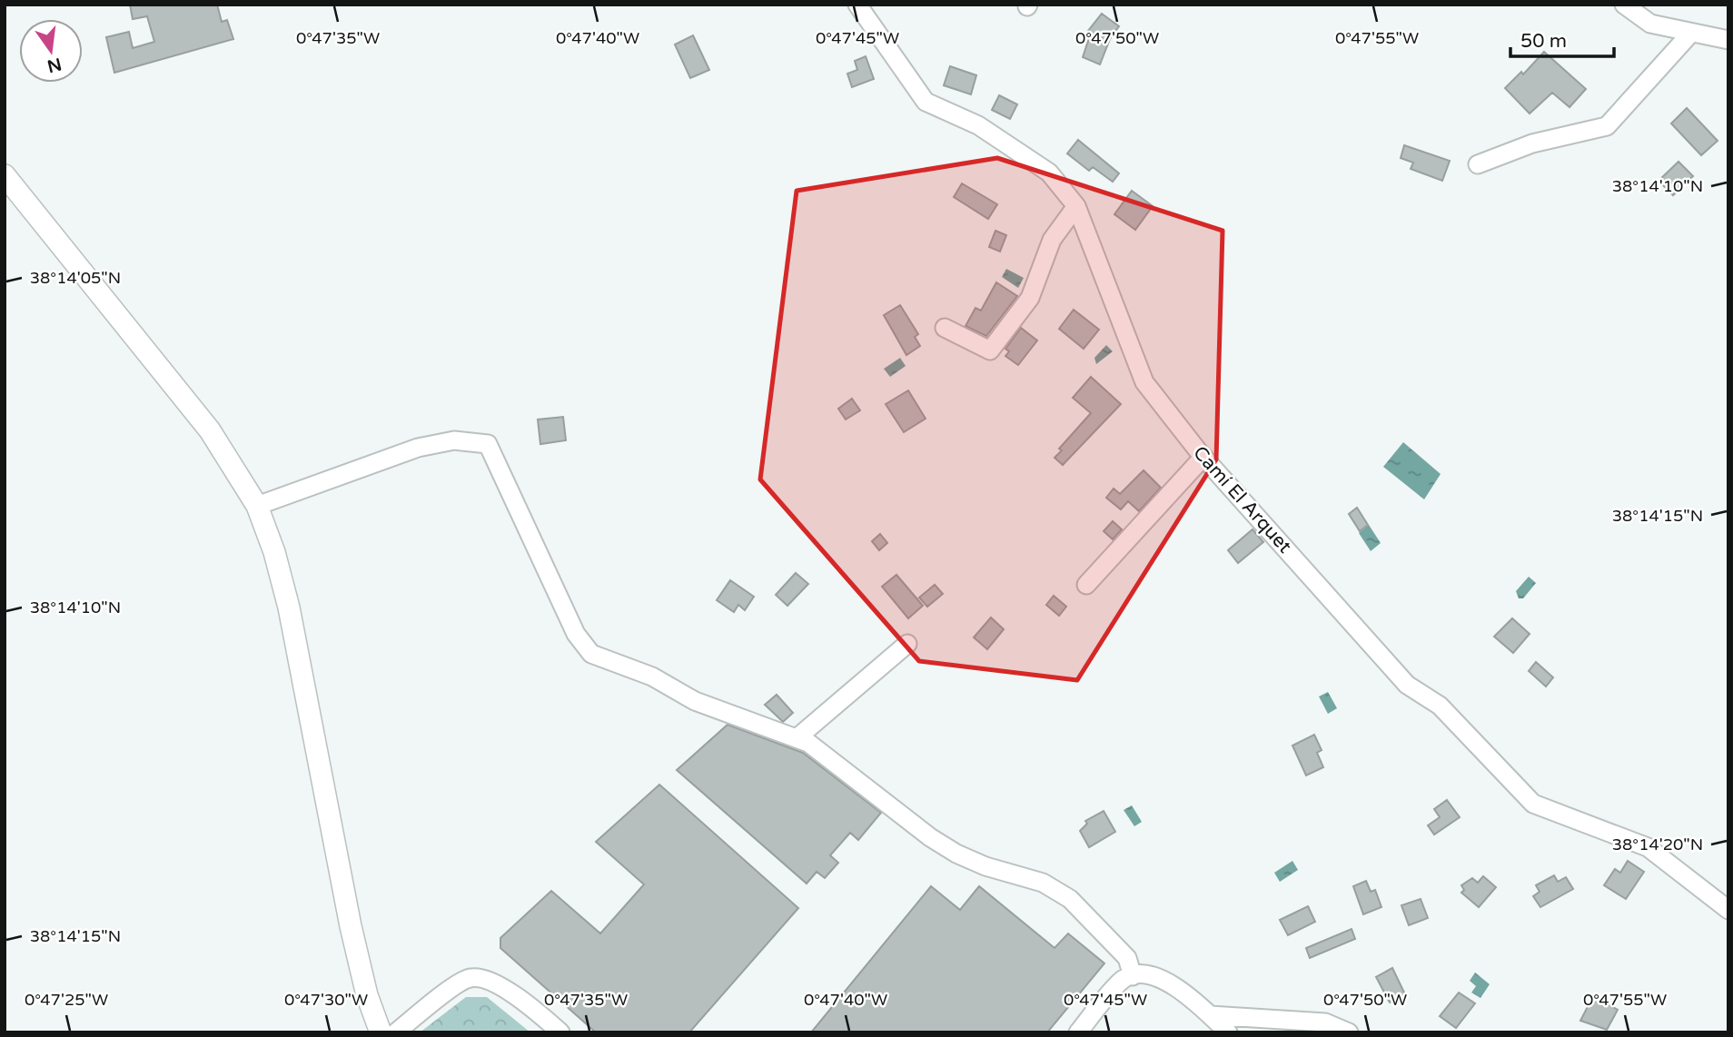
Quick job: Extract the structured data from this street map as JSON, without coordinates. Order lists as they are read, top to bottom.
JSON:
{
  "streets": {
    "street": ["Camí El Arquet"]
  },
  "scale_bar": "50 m",
  "north": "bottom",
  "coordinates": [
    "0°47'35\"W",
    "0°47'40\"W",
    "0°47'45\"W",
    "0°47'50\"W",
    "0°47'55\"W",
    "38°14'10\"N",
    "38°14'05\"N",
    "38°14'15\"N",
    "38°14'20\"N",
    "0°47'25\"W",
    "0°47'30\"W"
  ]
}
